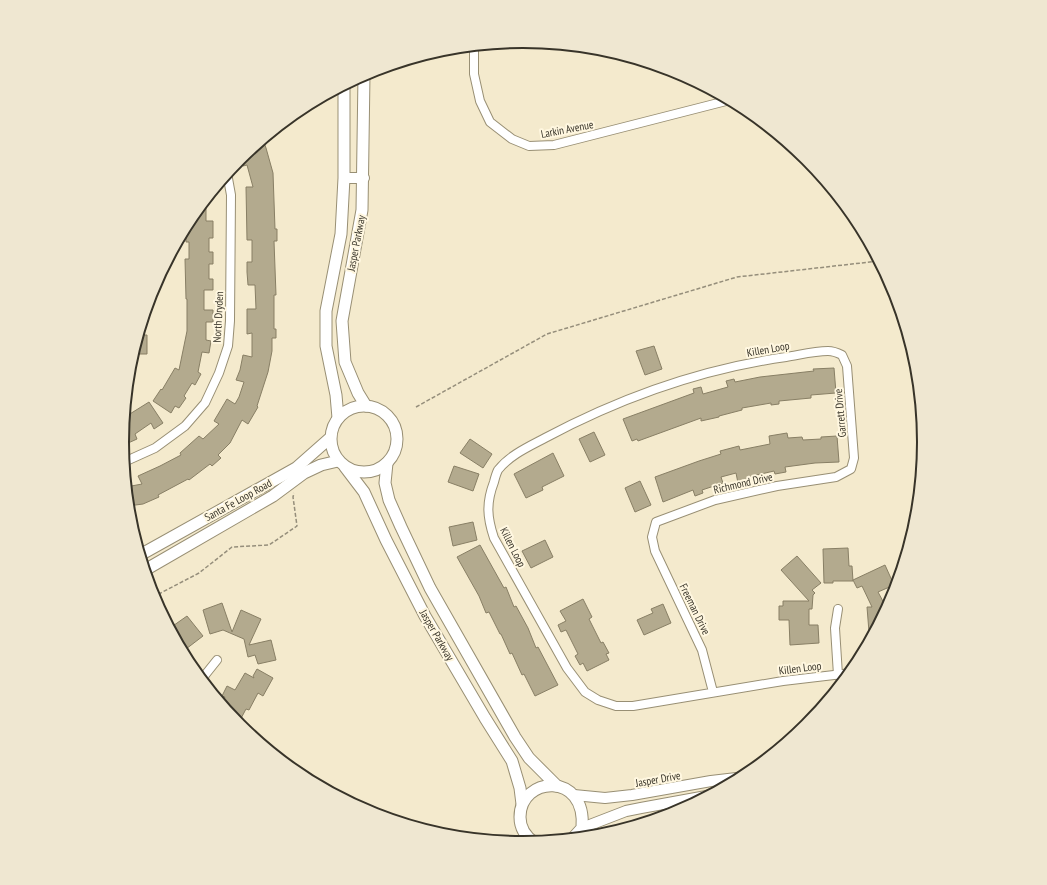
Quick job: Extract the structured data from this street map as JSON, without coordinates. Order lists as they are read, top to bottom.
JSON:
{
  "streets": {
    "main road": ["Jasper Parkway", "Santa Fe Loop Road"],
    "street": [
      "Larkin Avenue",
      "North Dryden",
      "Killen Loop",
      "Garrett Drive",
      "Richmond Drive",
      "Freeman Drive",
      "Jasper Drive"
    ]
  },
  "crossings": [
    ["Jasper Parkway", "Santa Fe Loop Road"],
    ["Jasper Parkway", "Jasper Drive"],
    ["Killen Loop", "Garrett Drive"],
    ["Killen Loop", "Freeman Drive"],
    ["Garrett Drive", "Richmond Drive"],
    ["Richmond Drive", "Freeman Drive"]
  ]
}
